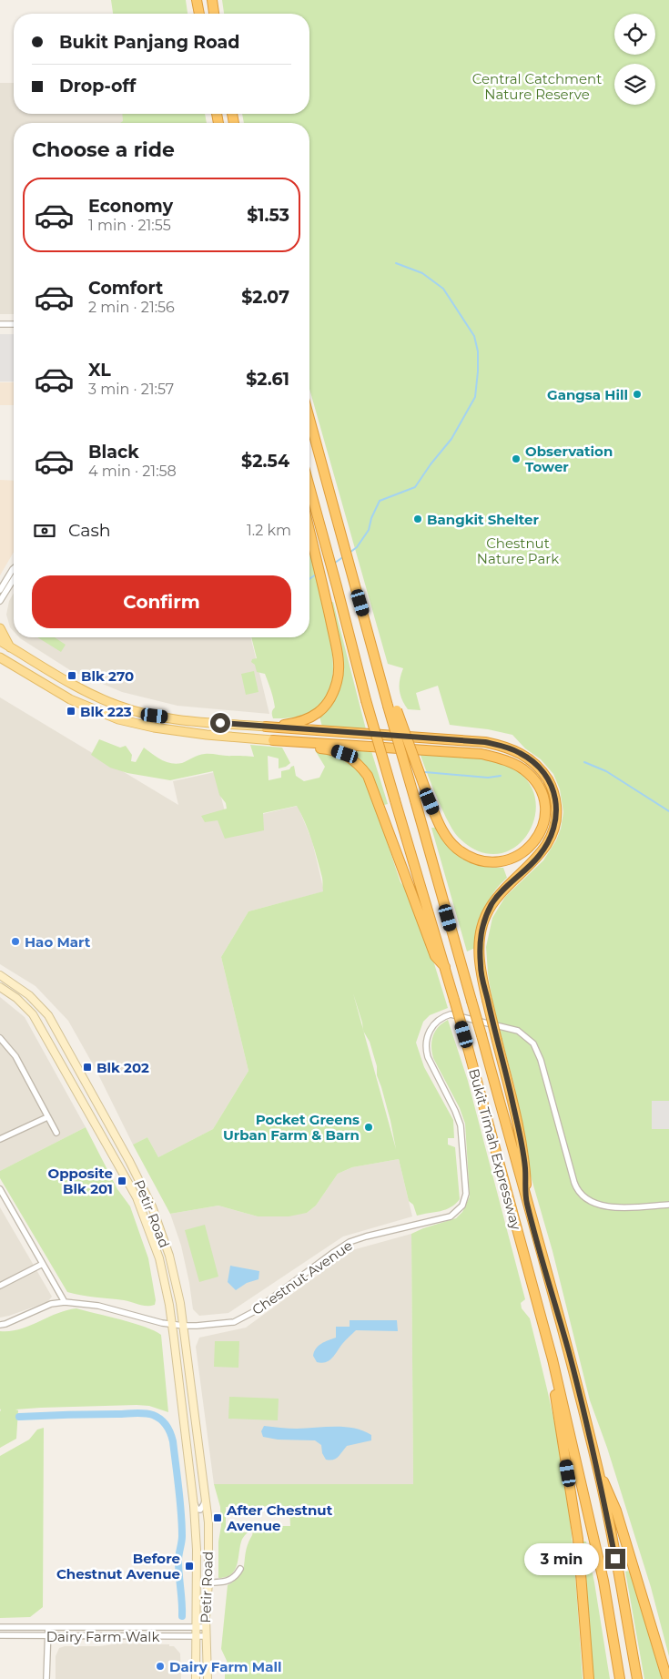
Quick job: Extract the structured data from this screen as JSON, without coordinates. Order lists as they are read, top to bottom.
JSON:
{
  "streets": {
    "highway": ["Bukit Timah Expressway"],
    "main road": ["Petir Road"],
    "street": ["Chestnut Avenue", "Dairy Farm Walk"]
  },
  "crossings": [
    ["Petir Road", "Chestnut Avenue"],
    ["Petir Road", "Dairy Farm Walk"]
  ],
  "parks": ["Central Catchment Nature Reserve", "Chestnut Nature Park"],
  "places": {
    "other": [
      "Gangsa Hill",
      "Observation Tower",
      "Bangkit Shelter",
      "Hao Mart",
      "Pocket Greens Urban Farm & Barn",
      "Dairy Farm Mall"
    ],
    "transit": [
      "Blk 270",
      "Blk 223",
      "Blk 202",
      "Opposite Blk 201",
      "After Chestnut Avenue",
      "Before Chestnut Avenue"
    ]
  },
  "page": {
    "banner": ["Bukit Panjang Road", "Drop-off"],
    "heading": "Choose a ride",
    "list": [
      {
        "name": "Economy",
        "note": "1 min · 21:55",
        "value": "$1.53"
      },
      {
        "name": "Comfort",
        "note": "2 min · 21:56",
        "value": "$2.07"
      },
      {
        "name": "XL",
        "note": "3 min · 21:57",
        "value": "$2.61"
      },
      {
        "name": "Black",
        "note": "4 min · 21:58",
        "value": "$2.54"
      }
    ],
    "pay": ["Cash", "1.2 km"],
    "buttons": "Confirm",
    "bubble": "3 min"
  }
}
